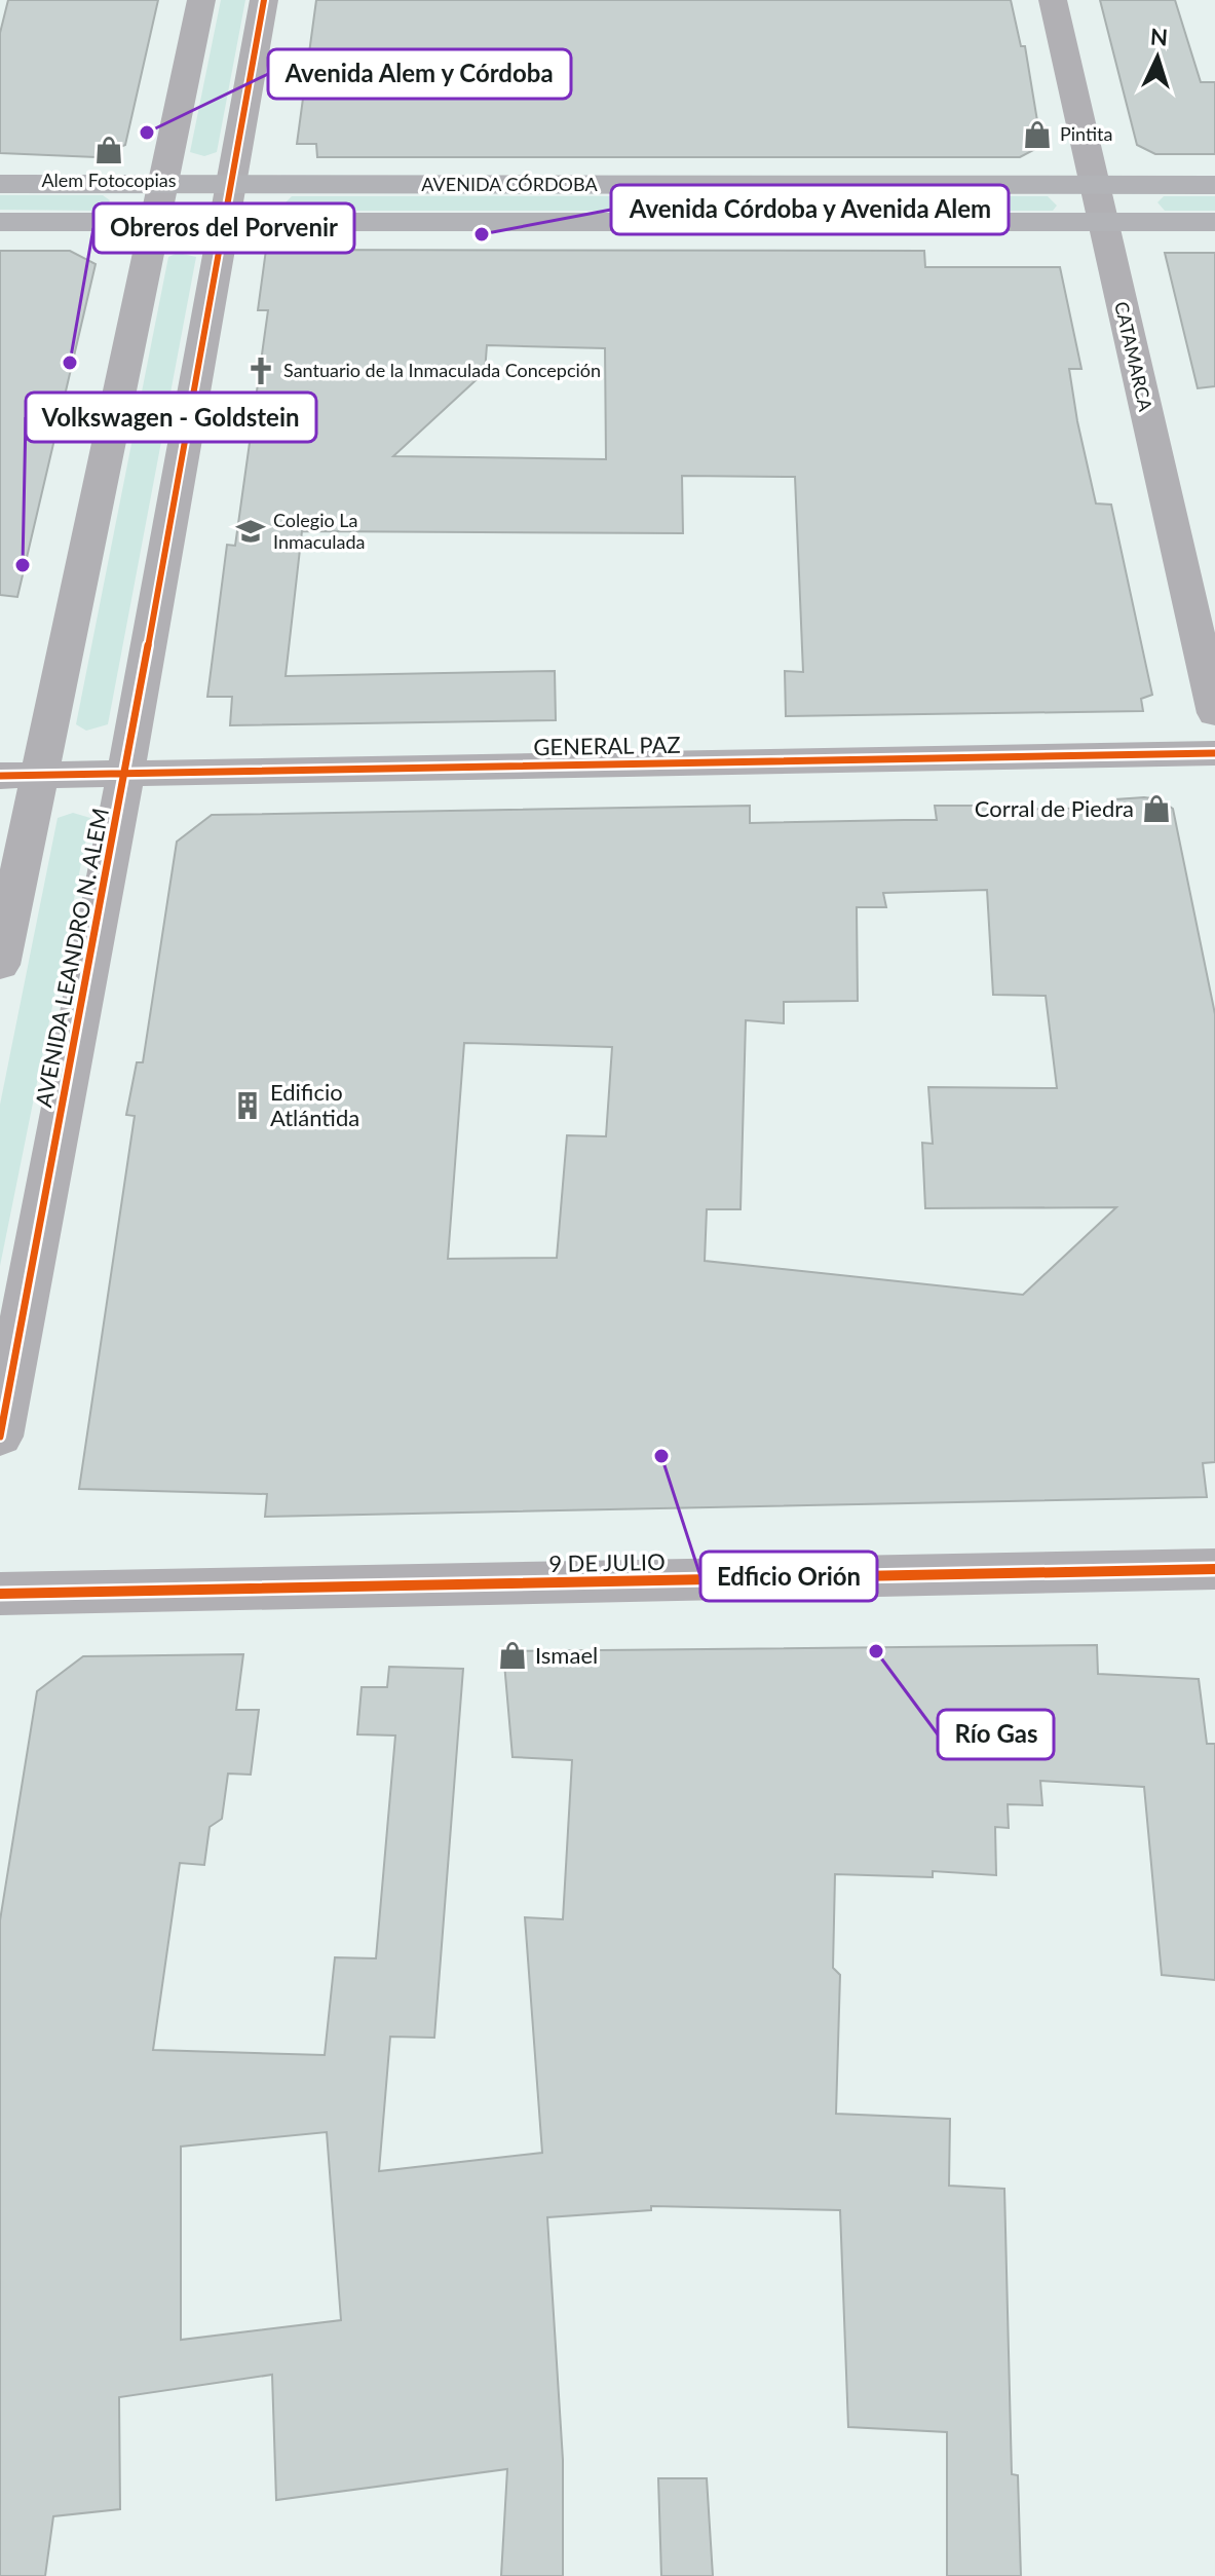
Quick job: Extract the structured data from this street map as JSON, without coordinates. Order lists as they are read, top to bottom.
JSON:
{
  "streets": {
    "main road": ["AVENIDA CÓRDOBA"],
    "street": [
      "CATAMARCA",
      "GENERAL PAZ",
      "AVENIDA LEANDRO N. ALEM",
      "9 DE JULIO"
    ]
  },
  "crossings": [
    ["AVENIDA CÓRDOBA", "CATAMARCA"],
    ["AVENIDA CÓRDOBA", "AVENIDA LEANDRO N. ALEM"],
    ["GENERAL PAZ", "AVENIDA LEANDRO N. ALEM"]
  ],
  "places": {
    "other": [
      "Avenida Alem y Córdoba",
      "Avenida Córdoba y Avenida Alem",
      "Obreros del Porvenir",
      "Volkswagen - Goldstein",
      "Edficio Orión",
      "Río Gas"
    ],
    "shop": [
      "Pintita",
      "Alem Fotocopias",
      "Corral de Piedra",
      "Ismael"
    ],
    "church": ["Santuario de la Inmaculada Concepción"],
    "school or university": ["Colegio La Inmaculada"],
    "building": ["Edificio Atlántida"]
  },
  "north": "top"
}
